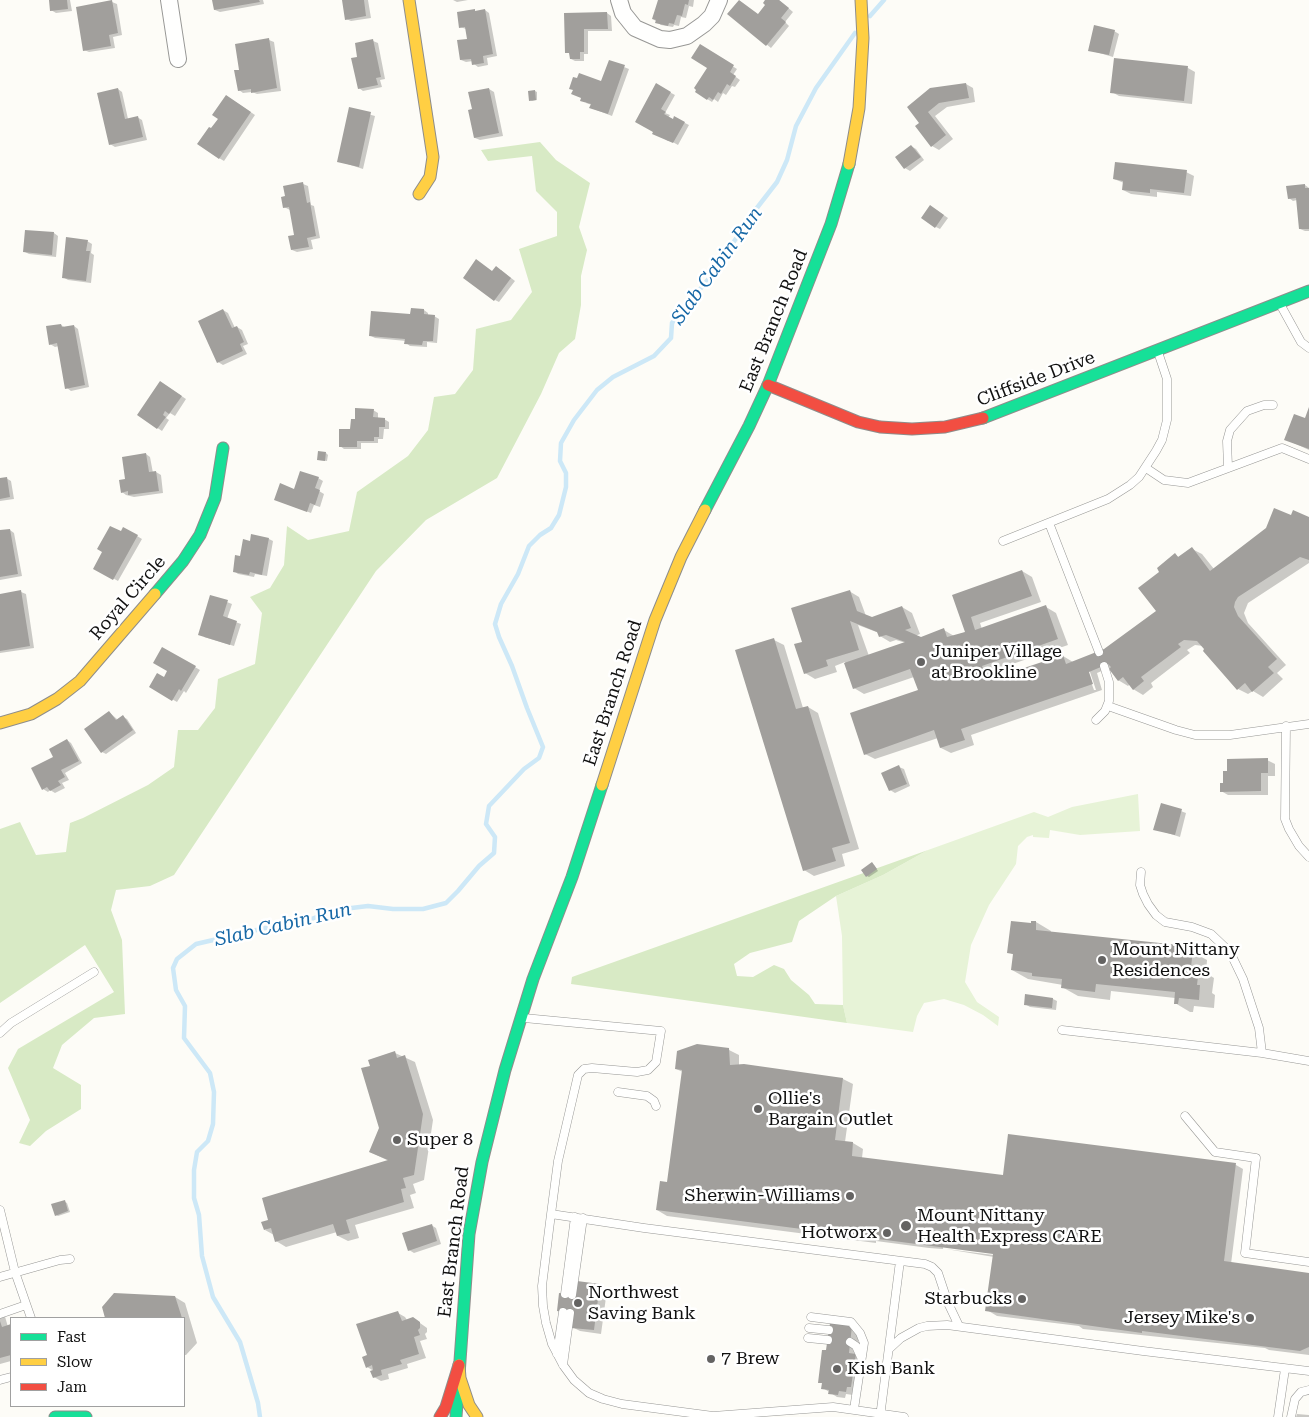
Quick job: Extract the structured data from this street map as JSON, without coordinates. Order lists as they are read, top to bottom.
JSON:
{
  "streets": {
    "main road": ["East Branch Road", "Cliffside Drive", "Royal Circle"]
  },
  "crossings": [
    ["East Branch Road", "Cliffside Drive"]
  ],
  "water": ["Slab Cabin Run"],
  "places": [
    "Juniper Village at Brookline",
    "Mount Nittany Residences",
    "Ollie's Bargain Outlet",
    "Super 8",
    "Sherwin-Williams",
    "Mount Nittany Health Express CARE",
    "Hotworx",
    "Starbucks",
    "Northwest Saving Bank",
    "Jersey Mike's",
    "7 Brew",
    "Kish Bank"
  ],
  "legend": ["Fast", "Slow", "Jam"]
}
